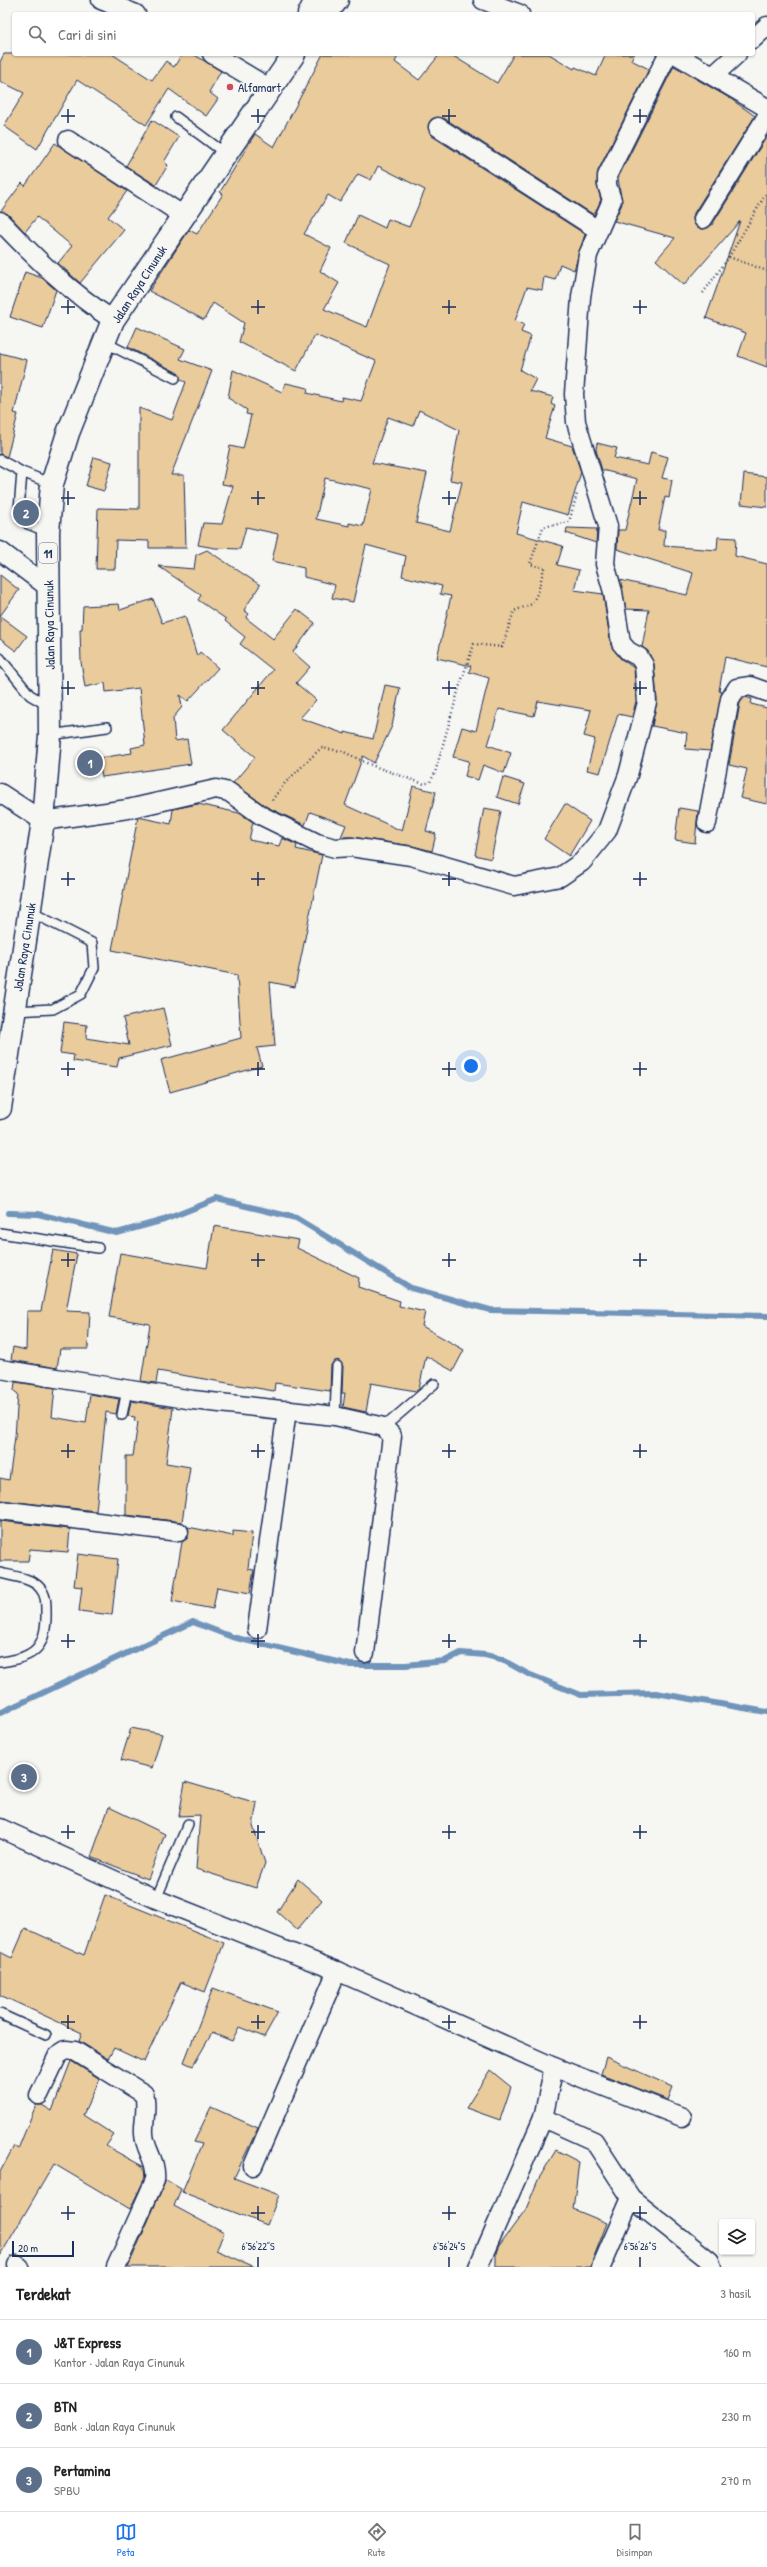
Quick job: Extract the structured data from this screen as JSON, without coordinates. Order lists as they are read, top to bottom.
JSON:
{
  "streets": {
    "highway": ["Jalan Raya Cinunuk", "11"]
  },
  "places": ["Alfamart"],
  "scale_bar": "20 m",
  "page": {
    "search": "Cari di sini",
    "pins": ["2", "1", "3"],
    "scale": "20 m",
    "heading": ["Terdekat", "3 hasil"],
    "list": [
      {
        "mark": "1",
        "name": "J&T Express",
        "note": "Kantor · Jalan Raya Cinunuk",
        "value": "160 m"
      },
      {
        "mark": "2",
        "name": "BTN",
        "note": "Bank · Jalan Raya Cinunuk",
        "value": "230 m"
      },
      {
        "mark": "3",
        "name": "Pertamina",
        "note": "SPBU",
        "value": "270 m"
      }
    ],
    "nav": ["Peta", "Rute", "Disimpan"]
  },
  "coordinates": ["6°56'22\"S", "6°56'24\"S", "6°56'26\"S"]
}
